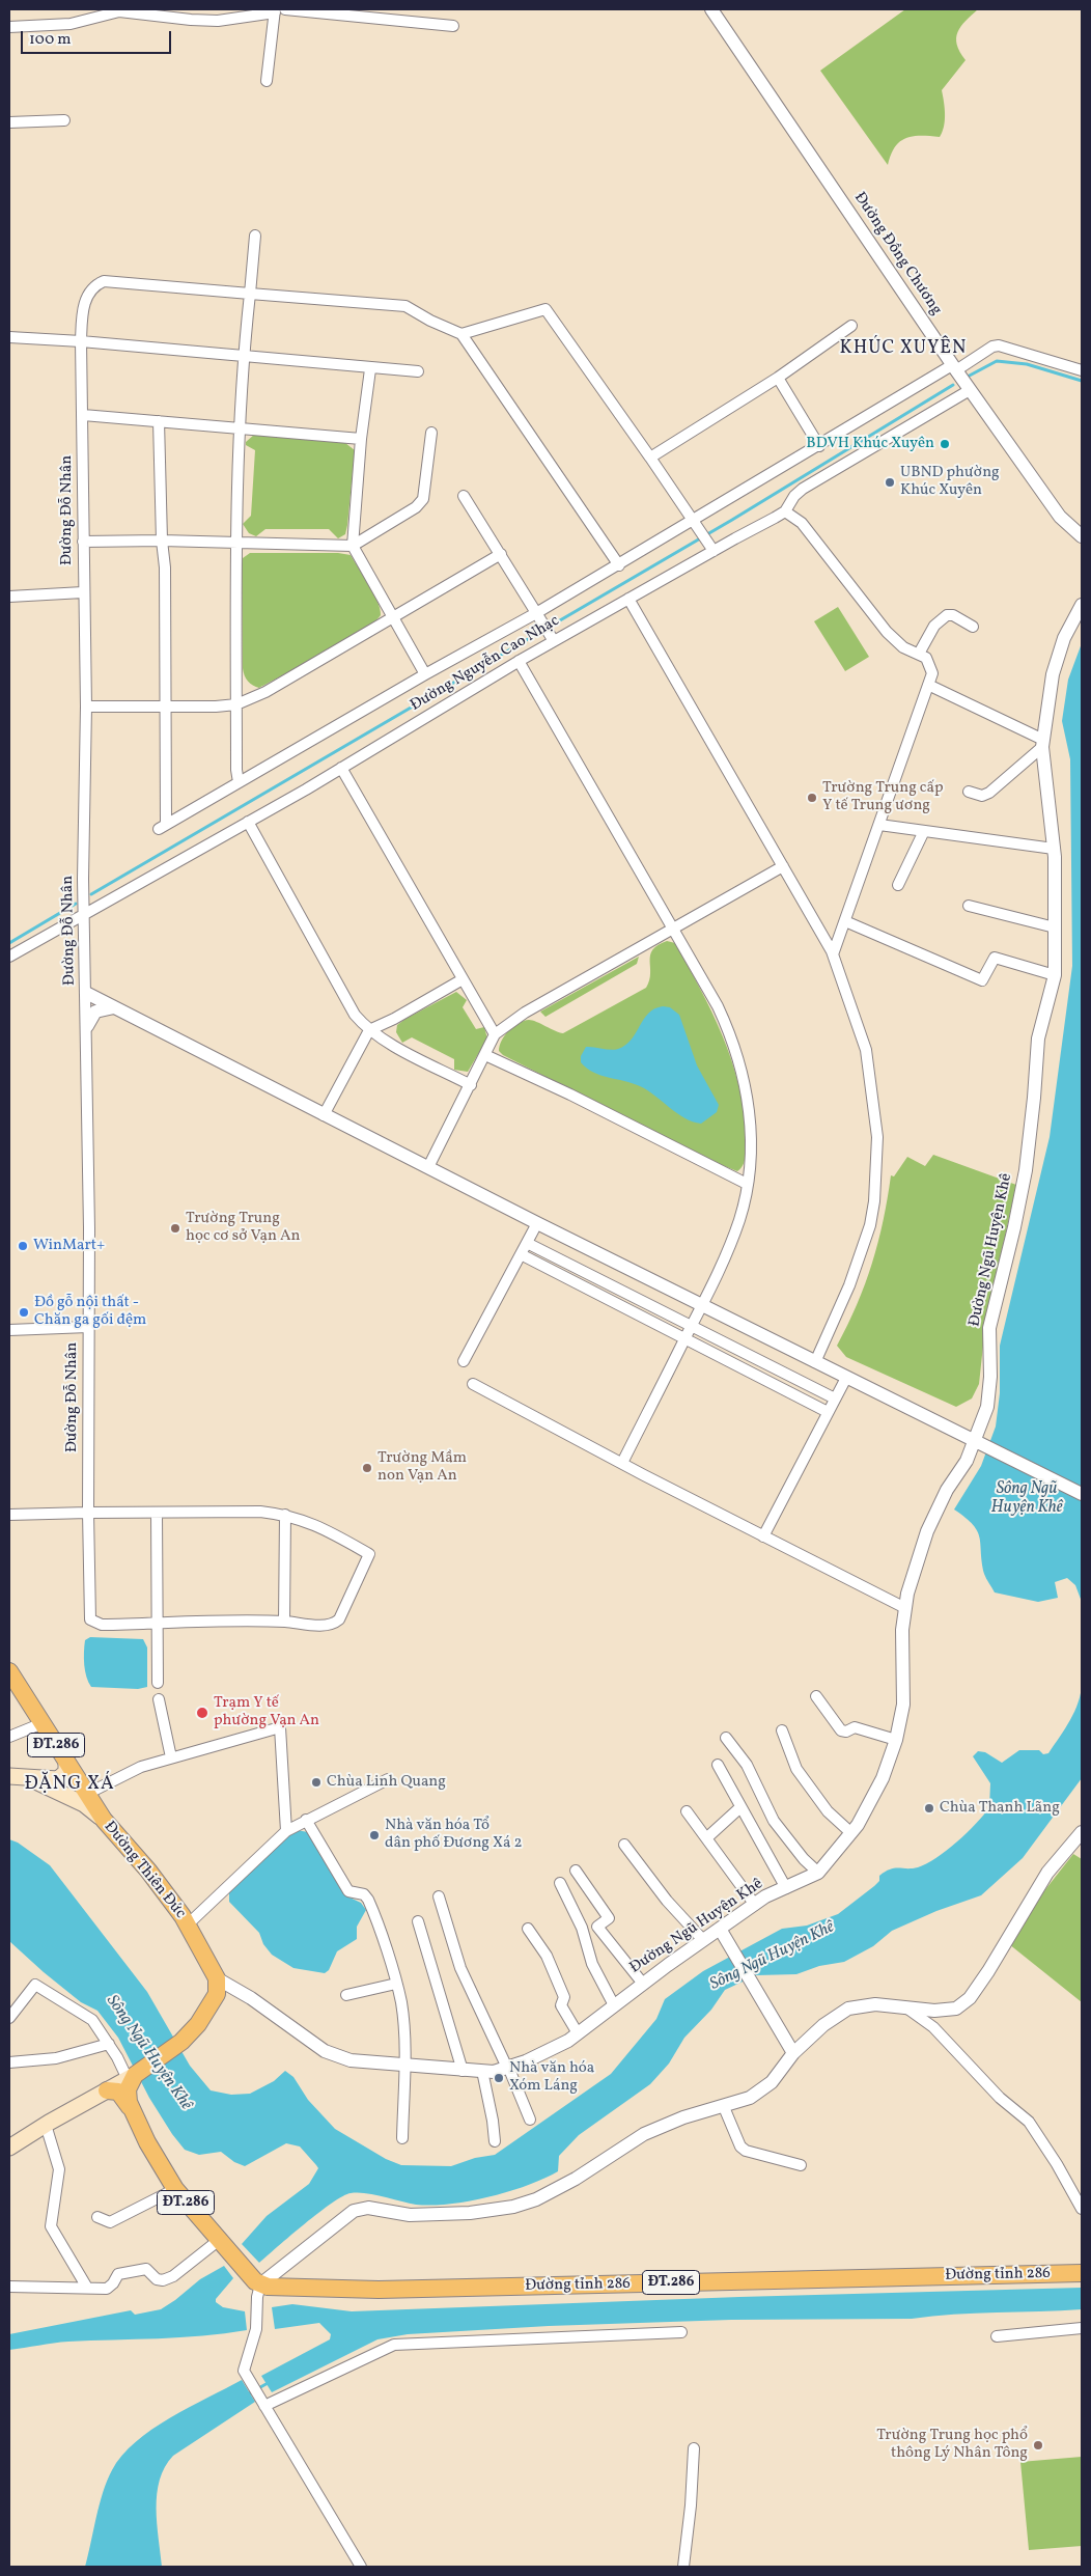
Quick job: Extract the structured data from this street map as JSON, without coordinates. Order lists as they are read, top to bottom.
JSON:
{
  "streets": {
    "main road": ["ĐT.286", "Đường Thiên Đức", "Đường tỉnh 286"],
    "street": [
      "Đường Đồng Chương",
      "Đường Đỗ Nhân",
      "Đường Nguyễn Cao Nhạc",
      "Đường Ngũ Huyện Khê"
    ]
  },
  "crossings": [
    ["Đường Đồng Chương", "Đường Nguyễn Cao Nhạc"],
    ["Đường Đỗ Nhân", "Đường Nguyễn Cao Nhạc"],
    ["Đường Ngũ Huyện Khê", "Đường Thiên Đức"],
    ["ĐT.286", "Đường tỉnh 286"]
  ],
  "districts": ["KHÚC XUYÊN", "ĐẶNG XÁ"],
  "water": ["Sông Ngũ Huyện Khê"],
  "places": [
    "BDVH Khúc Xuyên",
    "UBND phường Khúc Xuyên",
    "Trường Trung cấp Y tế Trung ương",
    "Trường Trung học cơ sở Vạn An",
    "WinMart+",
    "Đồ gỗ nội thất - Chăn ga gối đệm",
    "Trường Mầm non Vạn An",
    "Trạm Y tế phường Vạn An",
    "Chùa Linh Quang",
    "Chùa Thanh Lãng",
    "Nhà văn hóa Tổ dân phố Đương Xá 2",
    "Nhà văn hóa Xóm Láng",
    "Trường Trung học phổ thông Lý Nhân Tông"
  ],
  "scale_bar": "100 m"
}
